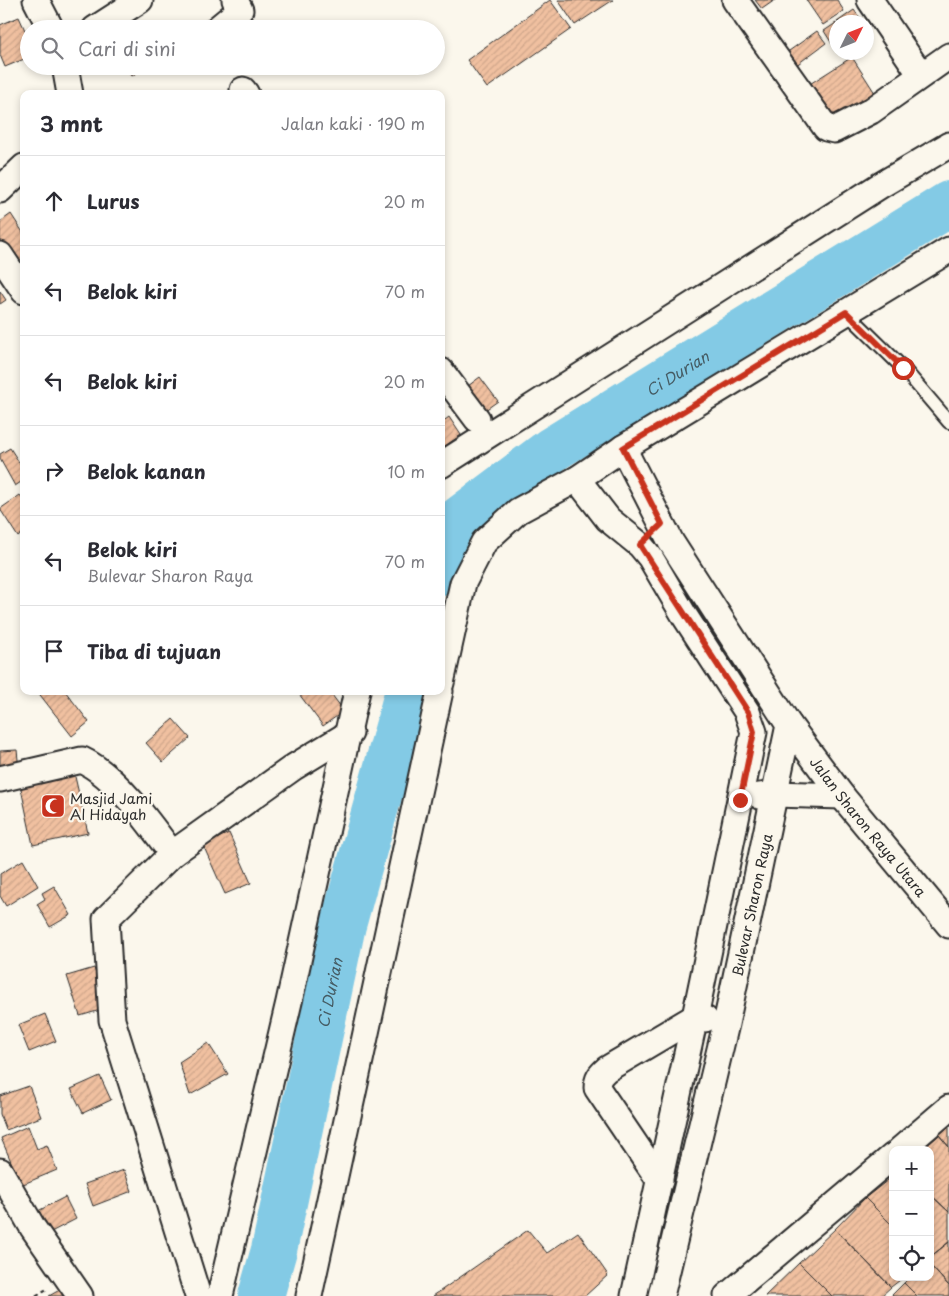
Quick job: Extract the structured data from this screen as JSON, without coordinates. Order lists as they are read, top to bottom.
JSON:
{
  "streets": {
    "street": ["Jalan Sharon Raya Utara", "Bulevar Sharon Raya"]
  },
  "crossings": [
    ["Jalan Sharon Raya Utara", "Bulevar Sharon Raya"]
  ],
  "water": ["Ci Durian"],
  "places": {
    "mosque": ["Masjid Jami Al Hidayah"]
  },
  "north": "top right",
  "page": {
    "search": "Cari di sini",
    "heading": ["3 mnt", "Jalan kaki · 190 m"],
    "list": [
      ["Lurus", "20 m"],
      ["Belok kiri", "70 m"],
      ["Belok kiri", "20 m"],
      ["Belok kanan", "10 m"],
      ["Belok kiri", "Bulevar Sharon Raya", "70 m"],
      "Tiba di tujuan"
    ],
    "map_buttons": ["+", "−"]
  }
}
